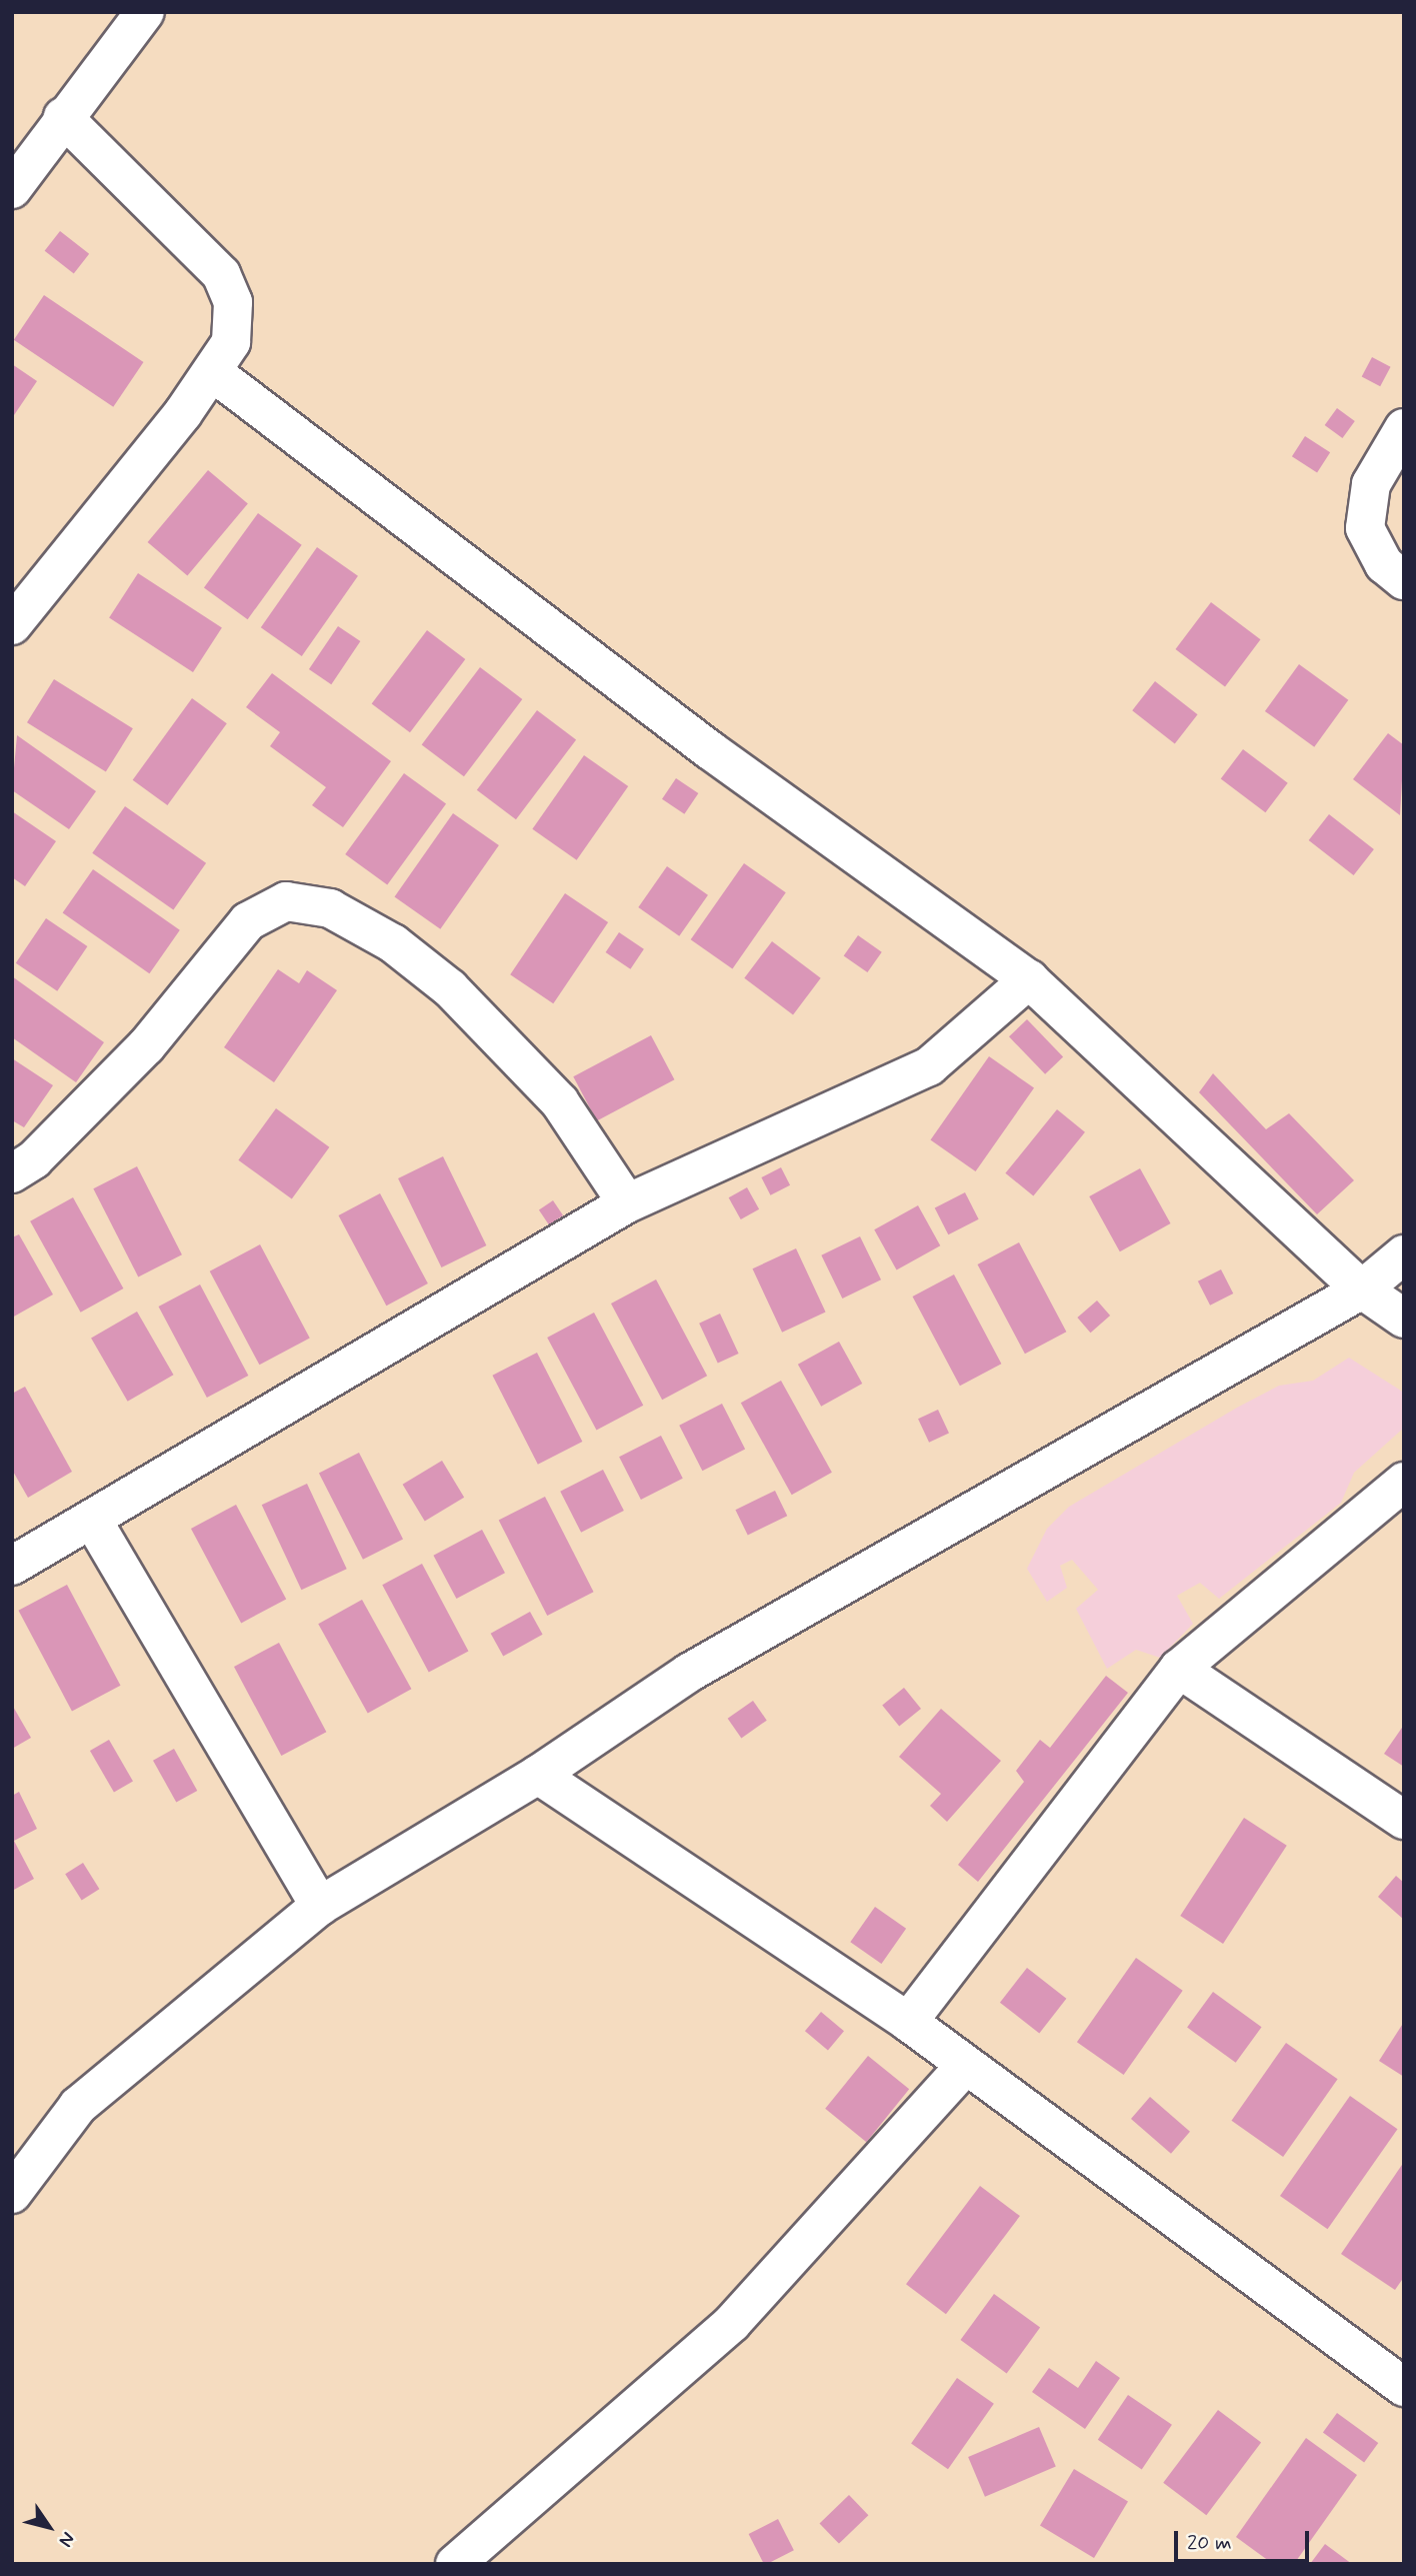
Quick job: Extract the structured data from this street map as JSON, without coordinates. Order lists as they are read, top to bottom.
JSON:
{
  "scale_bar": "20 m",
  "north": "bottom right"
}
